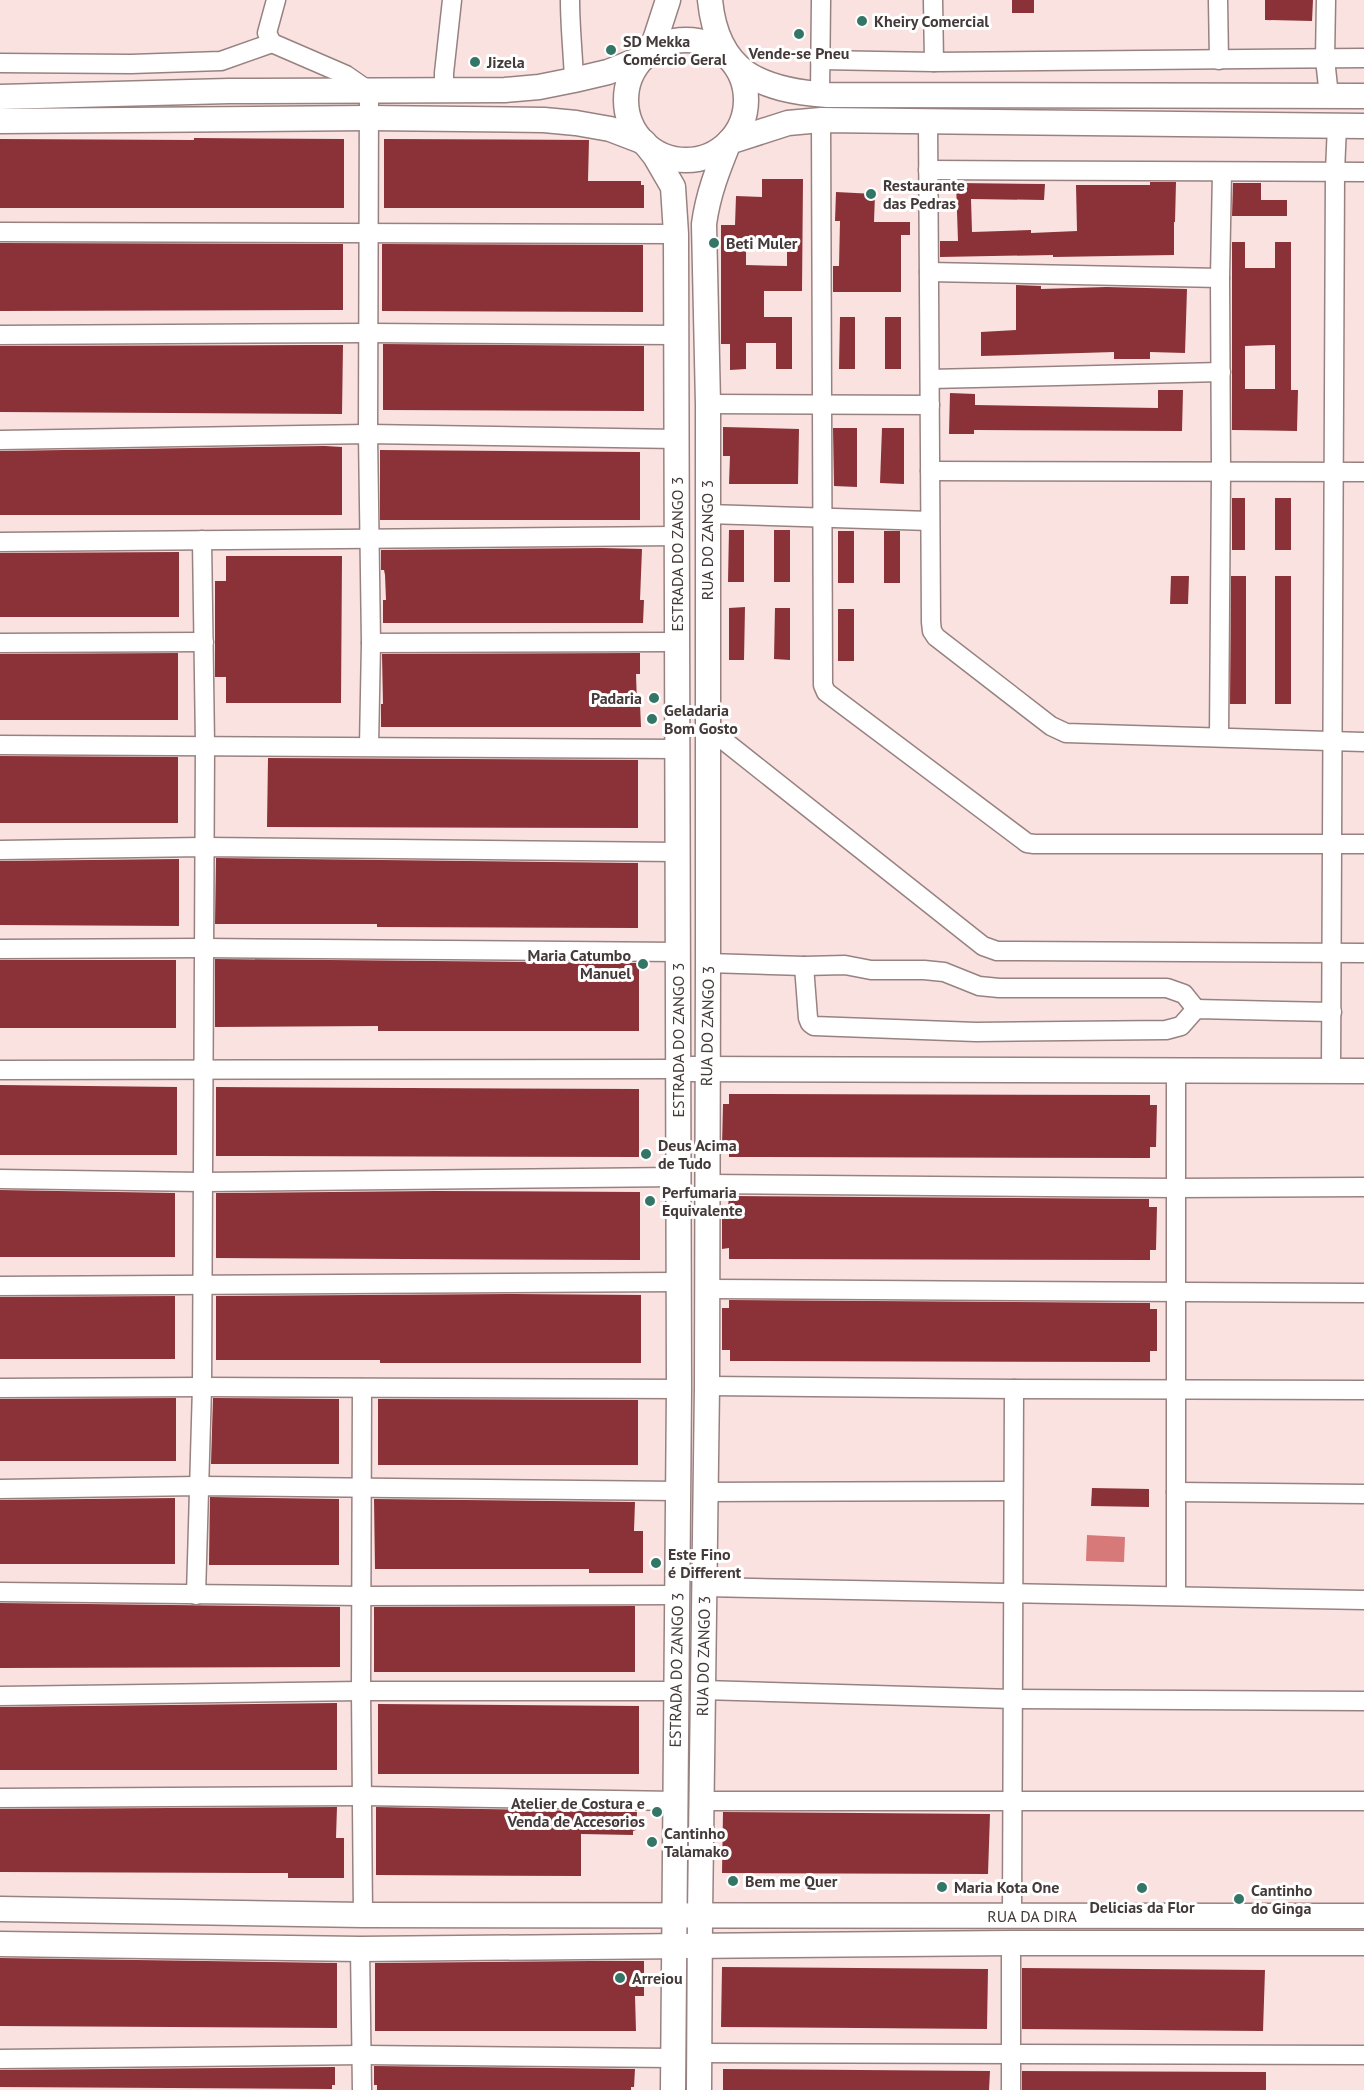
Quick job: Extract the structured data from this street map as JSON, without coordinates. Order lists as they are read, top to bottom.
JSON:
{
  "streets": {
    "street": ["RUA DO ZANGO 3", "ESTRADA DO ZANGO 3", "RUA DA DIRA"]
  },
  "crossings": [
    ["RUA DO ZANGO 3", "ESTRADA DO ZANGO 3"],
    ["RUA DO ZANGO 3", "RUA DA DIRA"],
    ["ESTRADA DO ZANGO 3", "RUA DA DIRA"]
  ],
  "places": [
    "Kheiry Comercial",
    "Vende-se Pneu",
    "SD Mekka Comércio Geral",
    "Jizela",
    "Restaurante das Pedras",
    "Beti Muler",
    "Padaria",
    "Geladaria Bom Gosto",
    "Maria Catumbo Manuel",
    "Deus Acima de Tudo",
    "Perfumaria Equivalente",
    "Este Fino é Different",
    "Atelier de Costura e Venda de Accesorios",
    "Cantinho Talamako",
    "Bem me Quer",
    "Maria Kota One",
    "Delicias da Flor",
    "Cantinho do Ginga",
    "Arreiou"
  ]
}
